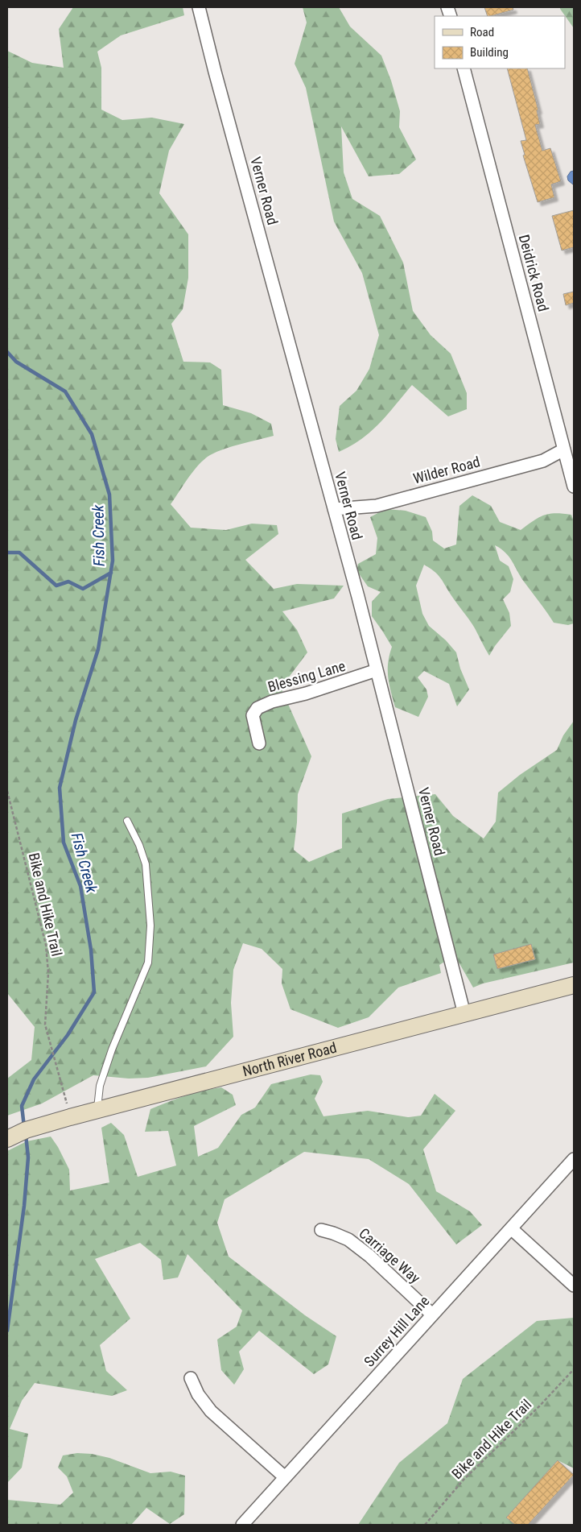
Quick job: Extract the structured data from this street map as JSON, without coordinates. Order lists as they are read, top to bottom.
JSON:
{
  "streets": {
    "street": [
      "Verner Road",
      "Deidrick Road",
      "Wilder Road",
      "Blessing Lane",
      "North River Road",
      "Carriage Way",
      "Surrey Hill Lane"
    ],
    "path": ["Bike and Hike Trail"]
  },
  "crossings": [
    ["Verner Road", "Wilder Road"],
    ["Verner Road", "Blessing Lane"],
    ["Verner Road", "North River Road"],
    ["Deidrick Road", "Wilder Road"],
    ["Bike and Hike Trail", "North River Road"],
    ["Carriage Way", "Surrey Hill Lane"]
  ],
  "water": ["Fish Creek"],
  "legend": ["Road", "Building"]
}
